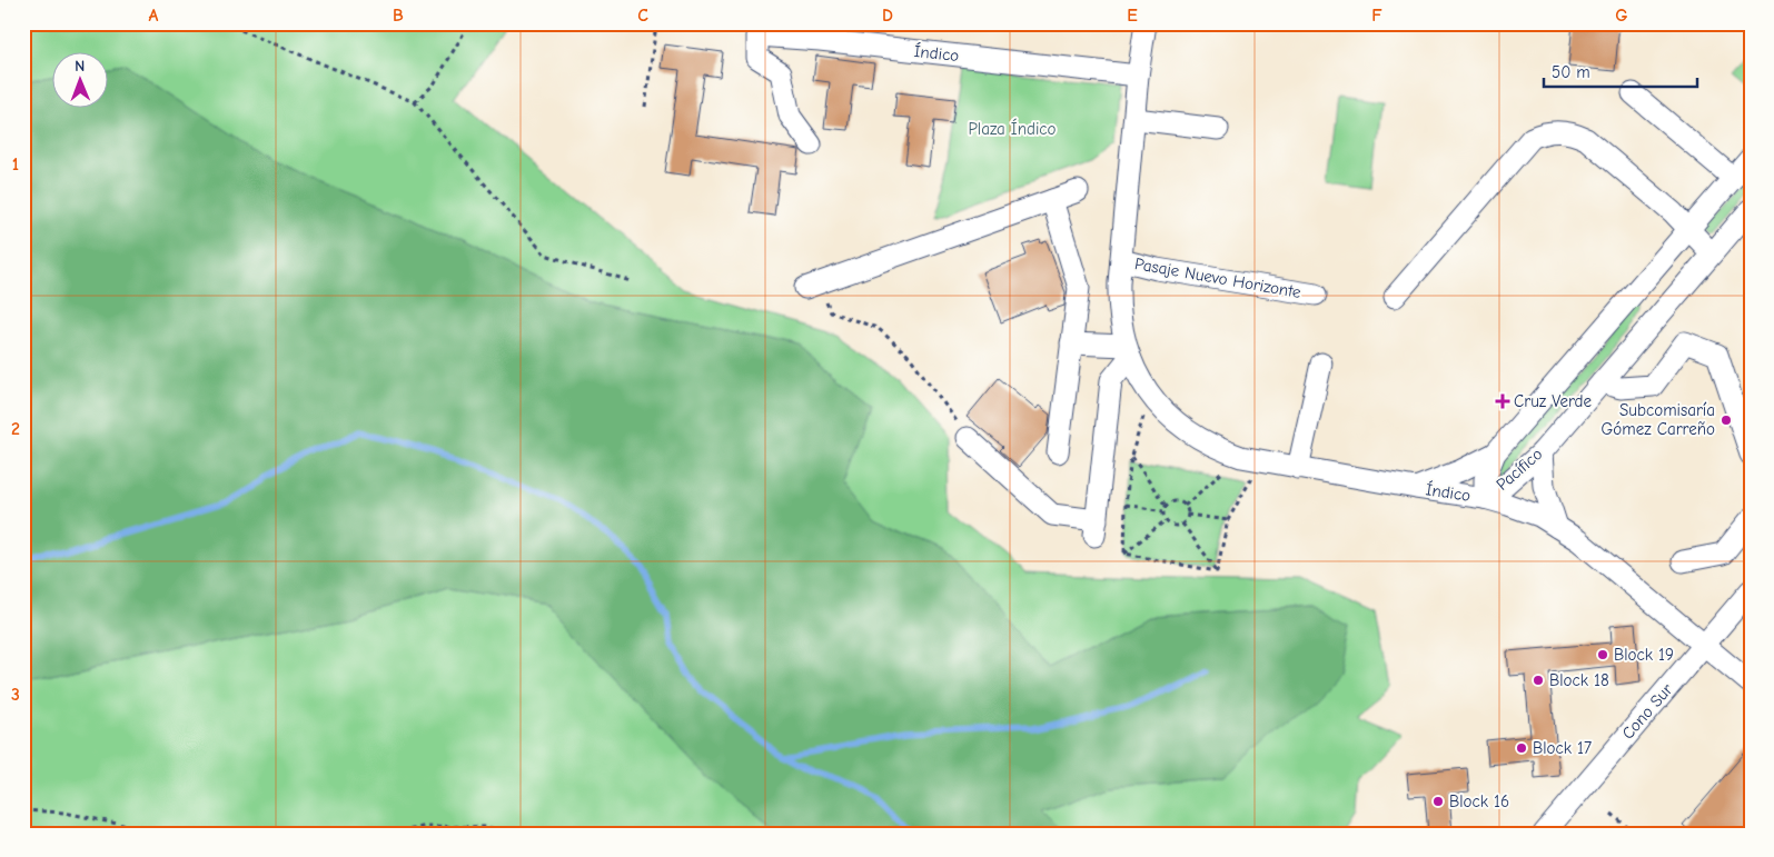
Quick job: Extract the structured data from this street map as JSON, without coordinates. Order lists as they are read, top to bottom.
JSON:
{
  "streets": {
    "street": [
      "Índico",
      "Pasaje Nuevo Horizonte",
      "Pacífico",
      "Cono Sur"
    ]
  },
  "crossings": [
    ["Índico", "Pasaje Nuevo Horizonte"],
    ["Índico", "Pacífico"],
    ["Índico", "Cono Sur"]
  ],
  "parks": ["Plaza Índico"],
  "places": {
    "health": ["Cruz Verde"],
    "other": [
      "Subcomisaría Gómez Carreño",
      "Block 19",
      "Block 18",
      "Block 17",
      "Block 16"
    ]
  },
  "scale_bar": "50 m",
  "north": "top",
  "grid": {
    "columns": [
      "A",
      "B",
      "C",
      "D",
      "E",
      "F",
      "G"
    ],
    "rows": ["1", "2", "3"]
  }
}
